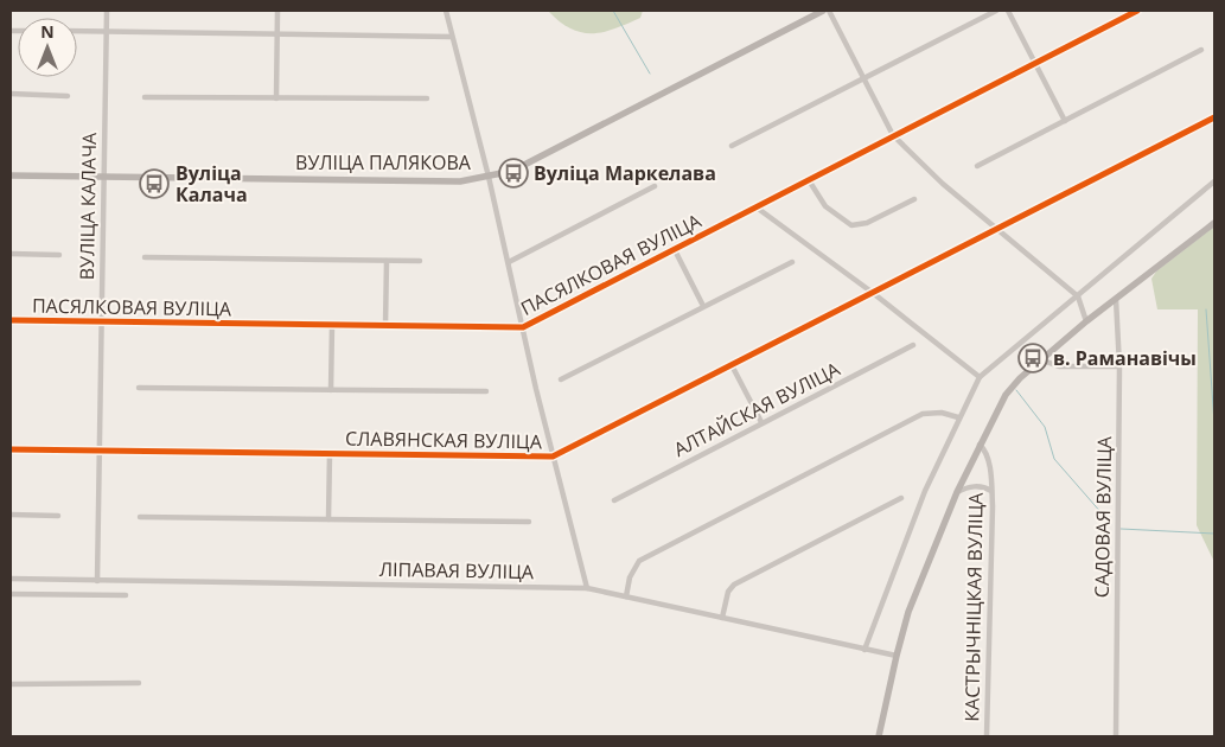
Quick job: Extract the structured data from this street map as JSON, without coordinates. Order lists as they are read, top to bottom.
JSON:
{
  "streets": {
    "street": [
      "ВУЛІЦА ПАЛЯКОВА",
      "ВУЛІЦА КАЛАЧА",
      "ПАСЯЛКОВАЯ ВУЛІЦА",
      "АЛТАЙСКАЯ ВУЛІЦА",
      "СЛАВЯНСКАЯ ВУЛІЦА",
      "САДОВАЯ ВУЛІЦА",
      "ЛІПАВАЯ ВУЛІЦА",
      "КАСТРЫЧНІЦКАЯ ВУЛІЦА"
    ]
  },
  "crossings": [
    ["ВУЛІЦА ПАЛЯКОВА", "ВУЛІЦА КАЛАЧА"],
    ["ВУЛІЦА КАЛАЧА", "ПАСЯЛКОВАЯ ВУЛІЦА"],
    ["ВУЛІЦА КАЛАЧА", "СЛАВЯНСКАЯ ВУЛІЦА"],
    ["ВУЛІЦА КАЛАЧА", "ЛІПАВАЯ ВУЛІЦА"]
  ],
  "places": {
    "bus stop": ["Вуліца Маркелава", "Вуліца Калача", "в. Раманавічы"]
  },
  "north": "top"
}
